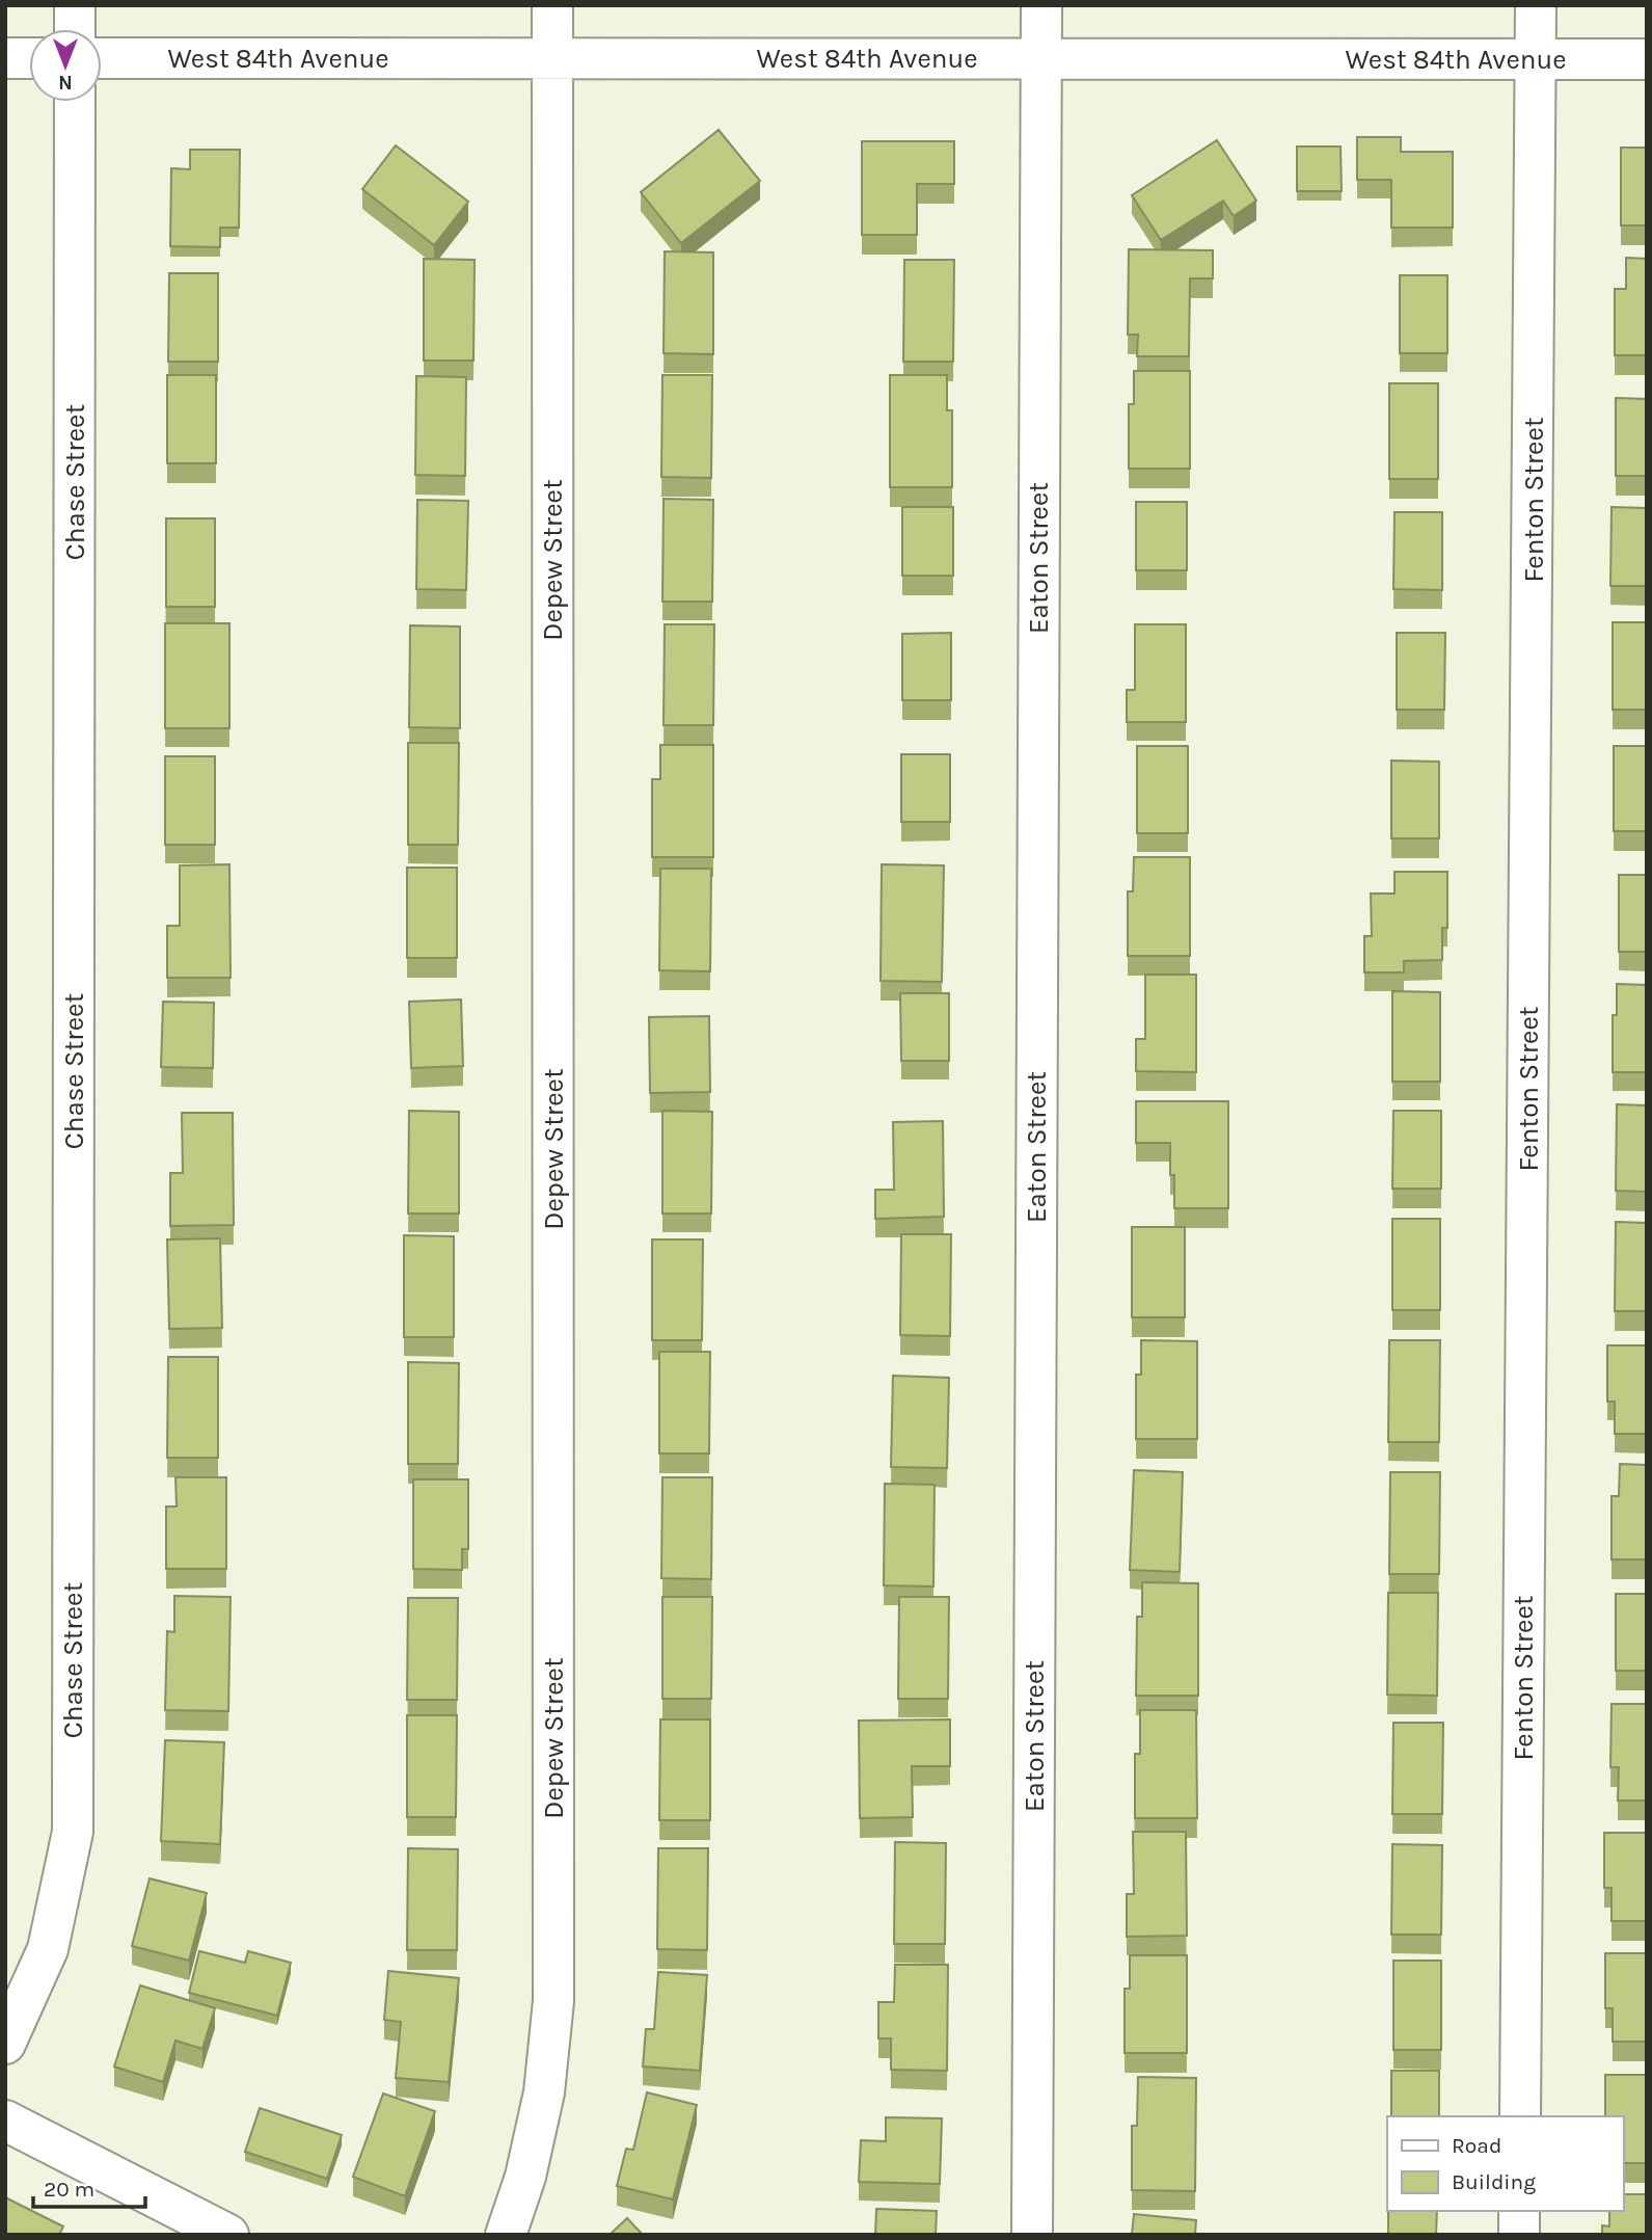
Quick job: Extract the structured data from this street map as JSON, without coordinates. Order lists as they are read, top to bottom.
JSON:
{
  "streets": {
    "street": [
      "West 84th Avenue",
      "Chase Street",
      "Fenton Street",
      "Eaton Street",
      "Depew Street"
    ]
  },
  "crossings": [
    ["West 84th Avenue", "Fenton Street"],
    ["West 84th Avenue", "Eaton Street"],
    ["West 84th Avenue", "Depew Street"]
  ],
  "legend": ["Road", "Building"],
  "scale_bar": "20 m",
  "north": "bottom"
}
